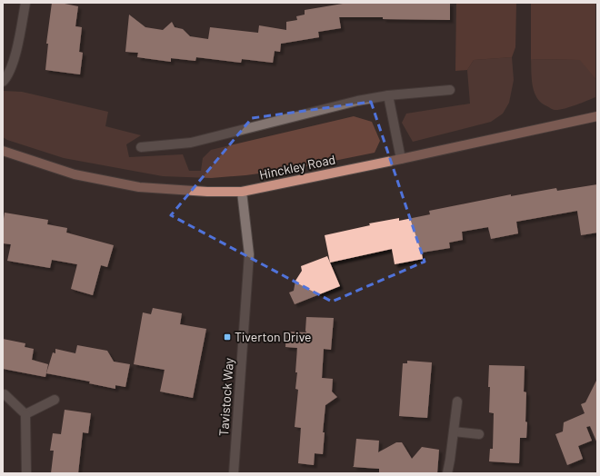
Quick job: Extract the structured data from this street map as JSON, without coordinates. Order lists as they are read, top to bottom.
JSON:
{
  "streets": {
    "main road": ["Hinckley Road"],
    "street": ["Tavistock Way"]
  },
  "crossings": [
    ["Hinckley Road", "Tavistock Way"]
  ],
  "places": {
    "transit": ["Tiverton Drive"]
  }
}
